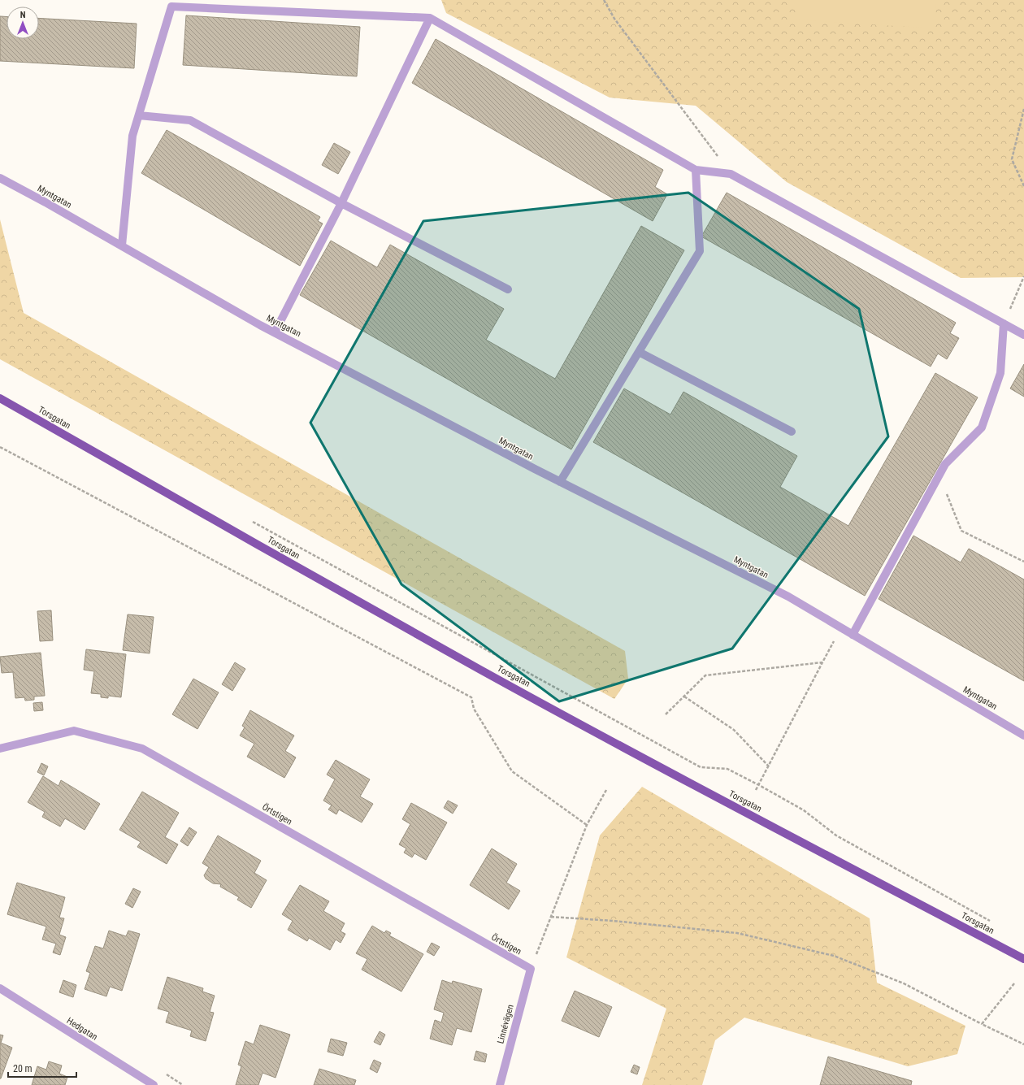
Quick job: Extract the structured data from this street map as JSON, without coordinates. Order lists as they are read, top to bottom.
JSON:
{
  "streets": {
    "main road": ["Torsgatan"],
    "street": [
      "Myntgatan",
      "Örtstigen",
      "Linnévägen",
      "Hedgatan"
    ]
  },
  "crossings": [
    ["Örtstigen", "Linnévägen"]
  ],
  "scale_bar": "20 m",
  "north": "top"
}
